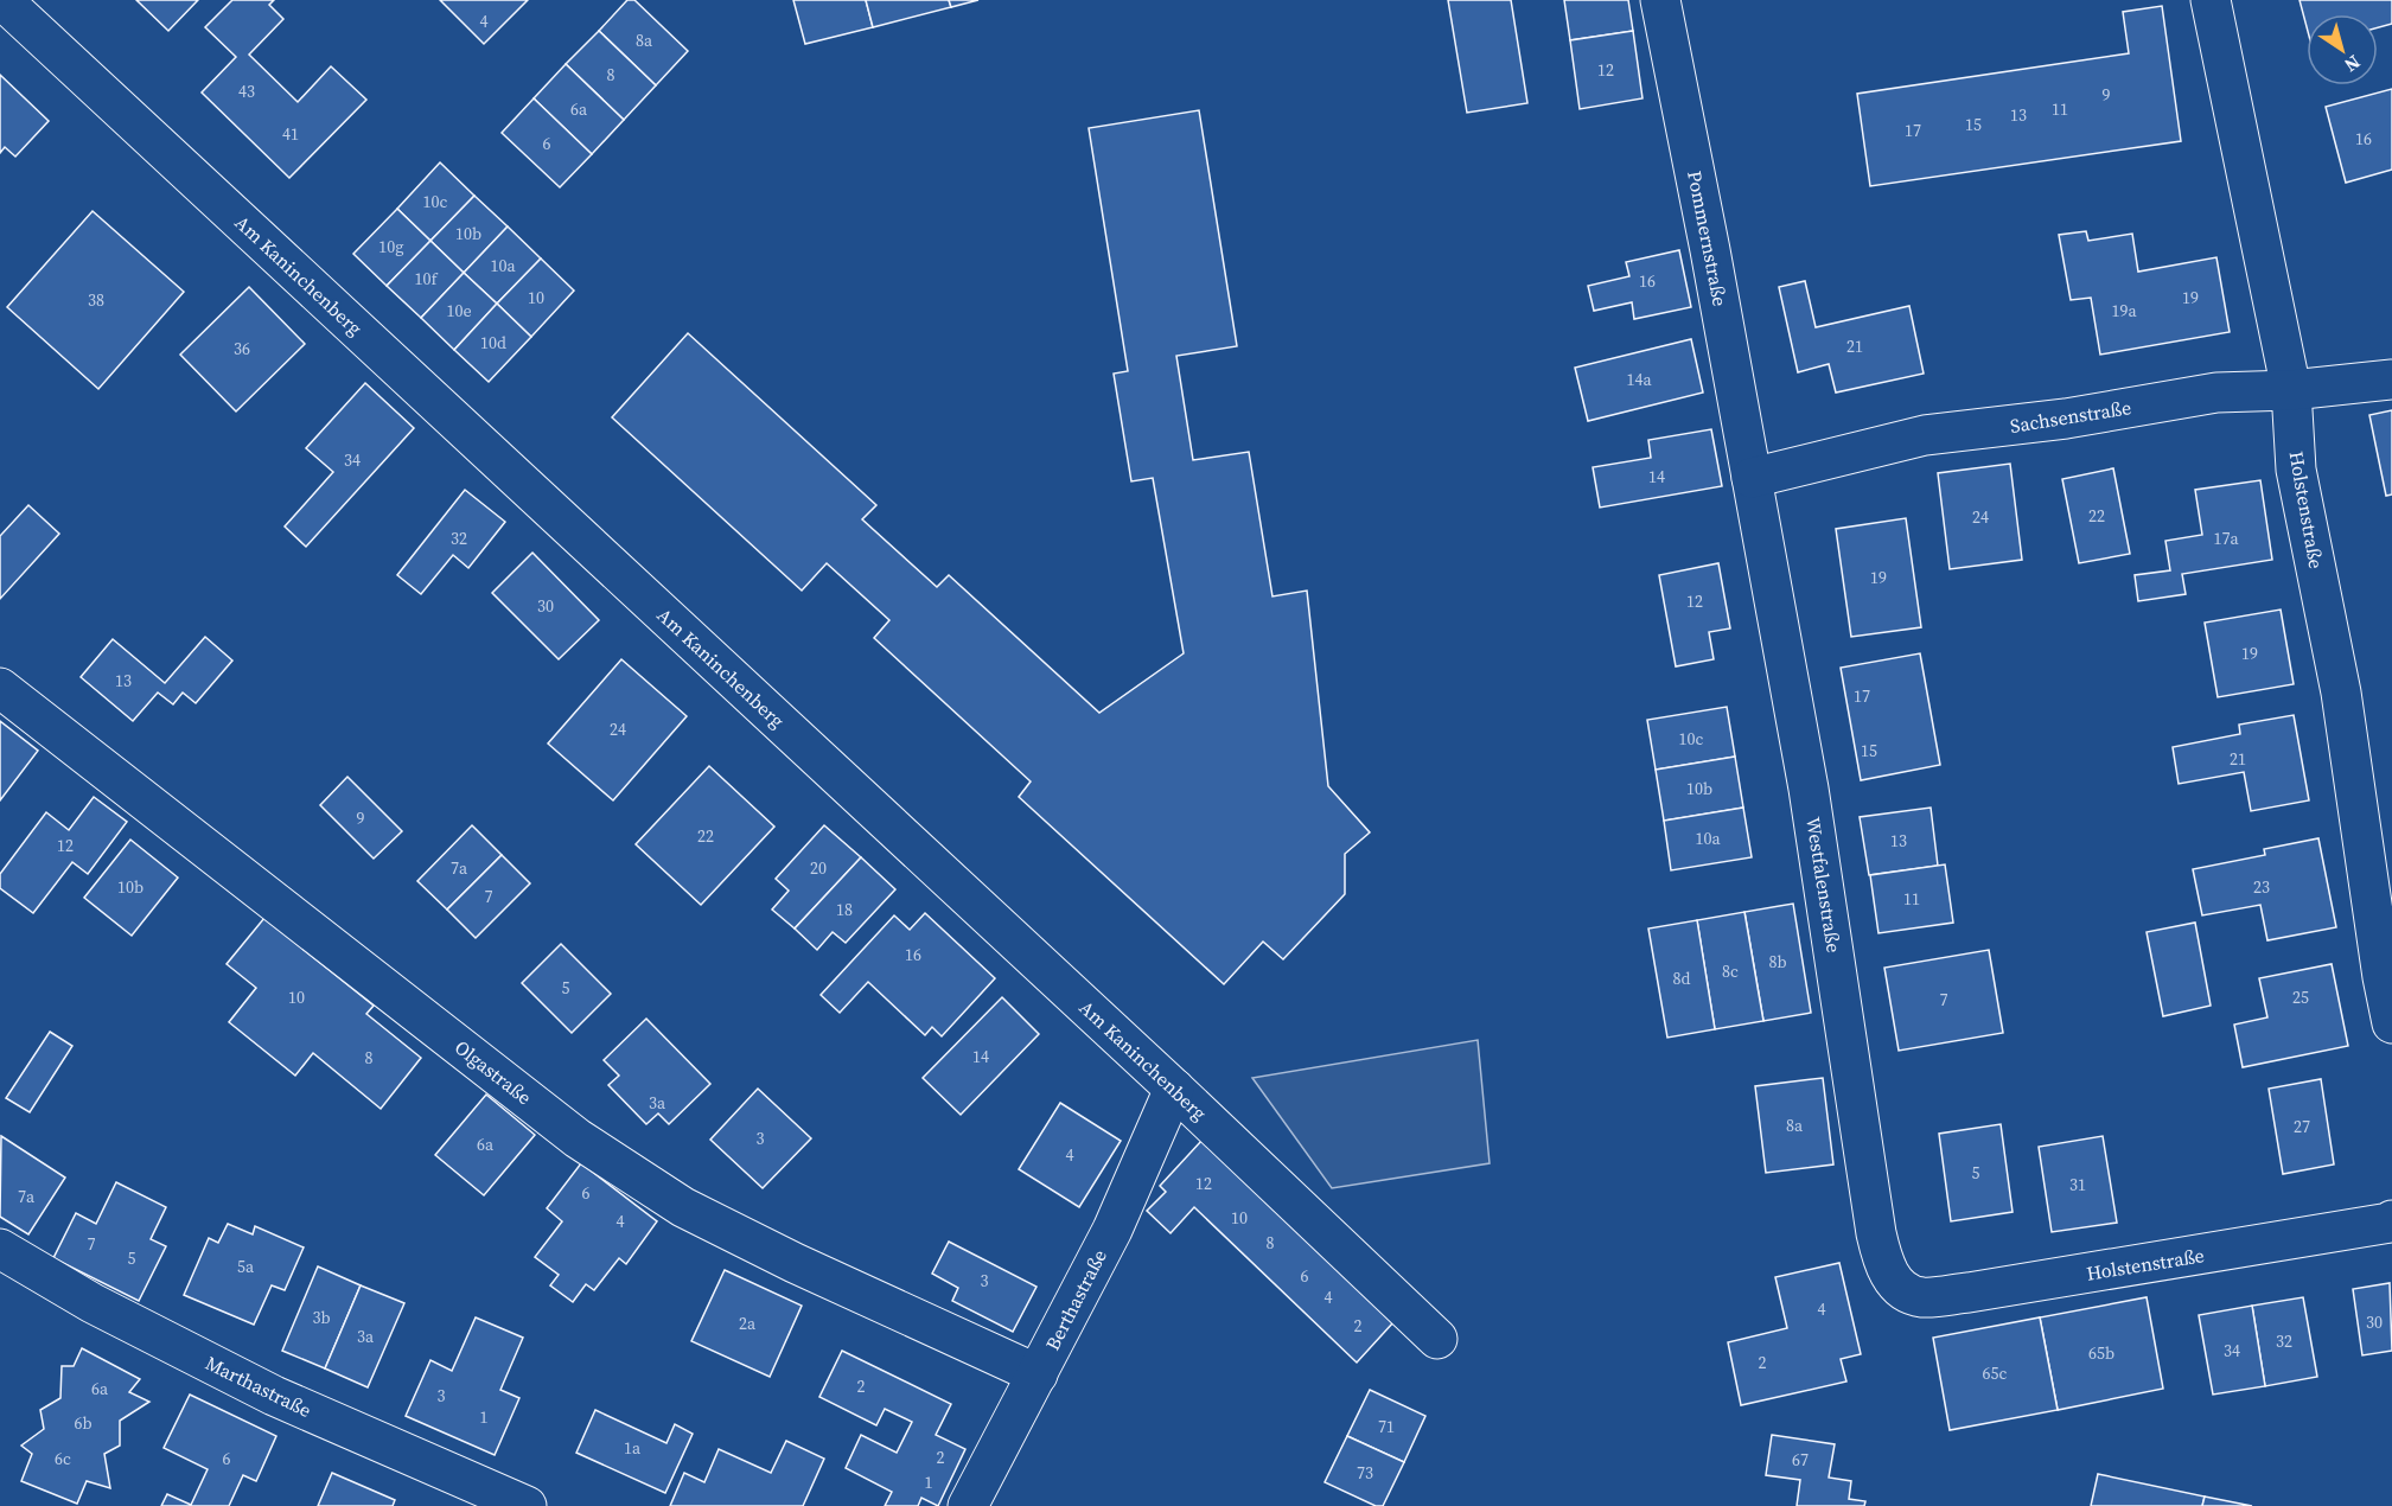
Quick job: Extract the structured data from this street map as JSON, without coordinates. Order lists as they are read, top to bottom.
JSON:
{
  "streets": {
    "street": [
      "Pommernstraße",
      "Am Kaninchenberg",
      "Sachsenstraße",
      "Holstenstraße",
      "Westfalenstraße",
      "Olgastraße",
      "Berthastraße",
      "Marthastraße"
    ]
  },
  "crossings": [
    ["Pommernstraße", "Sachsenstraße"],
    ["Pommernstraße", "Westfalenstraße"],
    ["Am Kaninchenberg", "Berthastraße"],
    ["Sachsenstraße", "Holstenstraße"],
    ["Sachsenstraße", "Westfalenstraße"],
    ["Holstenstraße", "Westfalenstraße"],
    ["Olgastraße", "Berthastraße"]
  ],
  "house_numbers": [
    "4",
    "8a",
    "12",
    "8",
    "43",
    "9",
    "6a",
    "11",
    "13",
    "15",
    "17",
    "41",
    "16",
    "6",
    "10c",
    "10b",
    "10g",
    "10a",
    "10f",
    "16",
    "10",
    "19",
    "38",
    "10e",
    "19a",
    "10d",
    "21",
    "36",
    "14a",
    "34",
    "14",
    "22",
    "24",
    "32",
    "17a",
    "19",
    "12",
    "30",
    "19",
    "13",
    "17",
    "24",
    "10c",
    "15",
    "21",
    "10b",
    "9",
    "22",
    "10a",
    "13",
    "12",
    "7a",
    "20",
    "10b",
    "23",
    "7",
    "11",
    "18",
    "16",
    "8b",
    "8c",
    "8d",
    "5",
    "10",
    "25",
    "7",
    "14",
    "8",
    "3a",
    "8a",
    "27",
    "3",
    "6a",
    "4",
    "5",
    "12",
    "31",
    "6",
    "7a",
    "10",
    "4",
    "8",
    "7",
    "5",
    "5a",
    "6",
    "3",
    "4",
    "4",
    "3b",
    "30",
    "2a",
    "2",
    "3a",
    "32",
    "34",
    "65b",
    "2",
    "65c",
    "2",
    "6a",
    "3",
    "1",
    "6b",
    "71",
    "1a",
    "2",
    "6c",
    "6",
    "67",
    "73",
    "1"
  ],
  "north": "bottom right"
}
